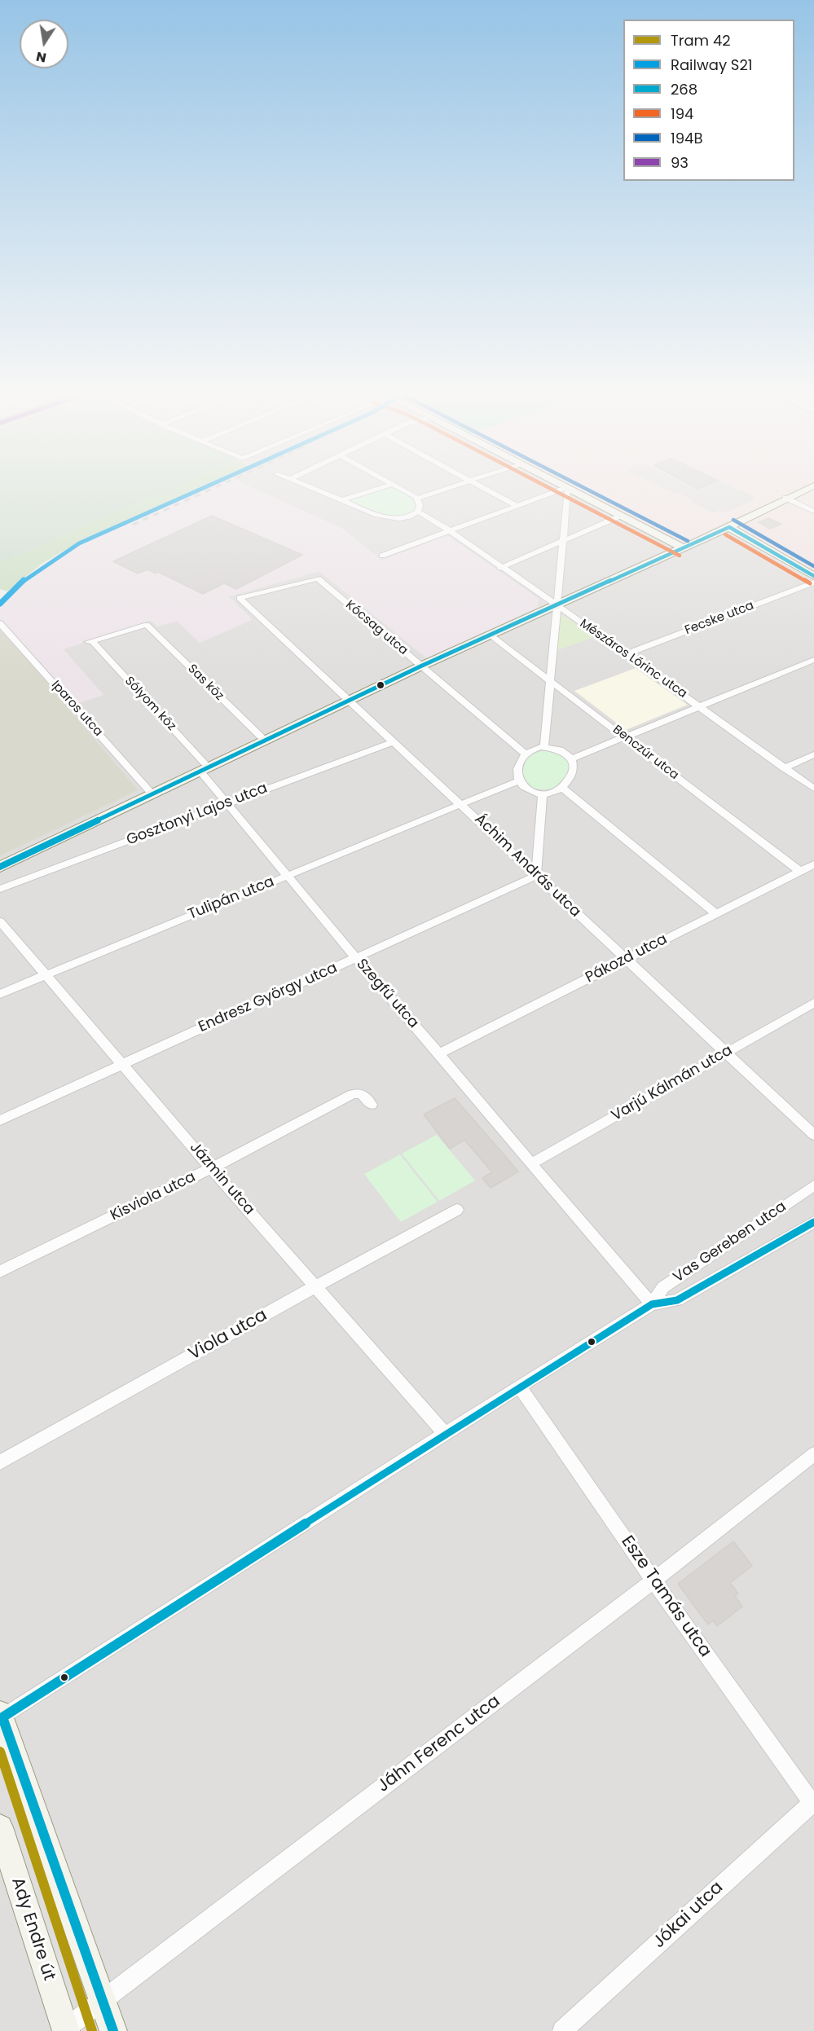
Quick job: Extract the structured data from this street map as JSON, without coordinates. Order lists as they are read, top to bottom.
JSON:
{
  "streets": {
    "street": [
      "Fecske utca",
      "Kócsag utca",
      "Mészáros Lőrinc utca",
      "Sas köz",
      "Sólyom köz",
      "Iparos utca",
      "Benczúr utca",
      "Gosztonyi Lajos utca",
      "Áchim András utca",
      "Tulipán utca",
      "Pákozd utca",
      "Szegfű utca",
      "Endresz György utca",
      "Varjú Kálmán utca",
      "Jázmin utca",
      "Kisviola utca",
      "Vas Gereben utca",
      "Viola utca",
      "Esze Tamás utca",
      "Jáhn Ferenc utca",
      "Jókai utca",
      "Ady Endre út"
    ]
  },
  "crossings": [
    ["Fecske utca", "Mészáros Lőrinc utca"],
    ["Kócsag utca", "Áchim András utca"],
    ["Kócsag utca", "Tulipán utca"],
    ["Sas köz", "Sólyom köz"],
    ["Sólyom köz", "Szegfű utca"],
    ["Benczúr utca", "Pákozd utca"],
    ["Gosztonyi Lajos utca", "Áchim András utca"],
    ["Gosztonyi Lajos utca", "Szegfű utca"],
    ["Áchim András utca", "Tulipán utca"],
    ["Áchim András utca", "Pákozd utca"],
    ["Áchim András utca", "Endresz György utca"],
    ["Áchim András utca", "Varjú Kálmán utca"],
    ["Tulipán utca", "Szegfű utca"],
    ["Tulipán utca", "Jázmin utca"],
    ["Pákozd utca", "Szegfű utca"],
    ["Szegfű utca", "Endresz György utca"],
    ["Szegfű utca", "Varjú Kálmán utca"],
    ["Szegfű utca", "Vas Gereben utca"],
    ["Endresz György utca", "Jázmin utca"],
    ["Jázmin utca", "Kisviola utca"],
    ["Jázmin utca", "Vas Gereben utca"],
    ["Jázmin utca", "Viola utca"],
    ["Vas Gereben utca", "Esze Tamás utca"],
    ["Esze Tamás utca", "Jáhn Ferenc utca"],
    ["Esze Tamás utca", "Jókai utca"],
    ["Jáhn Ferenc utca", "Ady Endre út"]
  ],
  "lines": [
    "rail line S21",
    "transit line 194",
    "transit line 194B",
    "transit line 268",
    "tram line 42"
  ],
  "legend": [
    "Tram 42",
    "Railway S21",
    "268",
    "194",
    "194B",
    "93"
  ],
  "north": "bottom"
}
